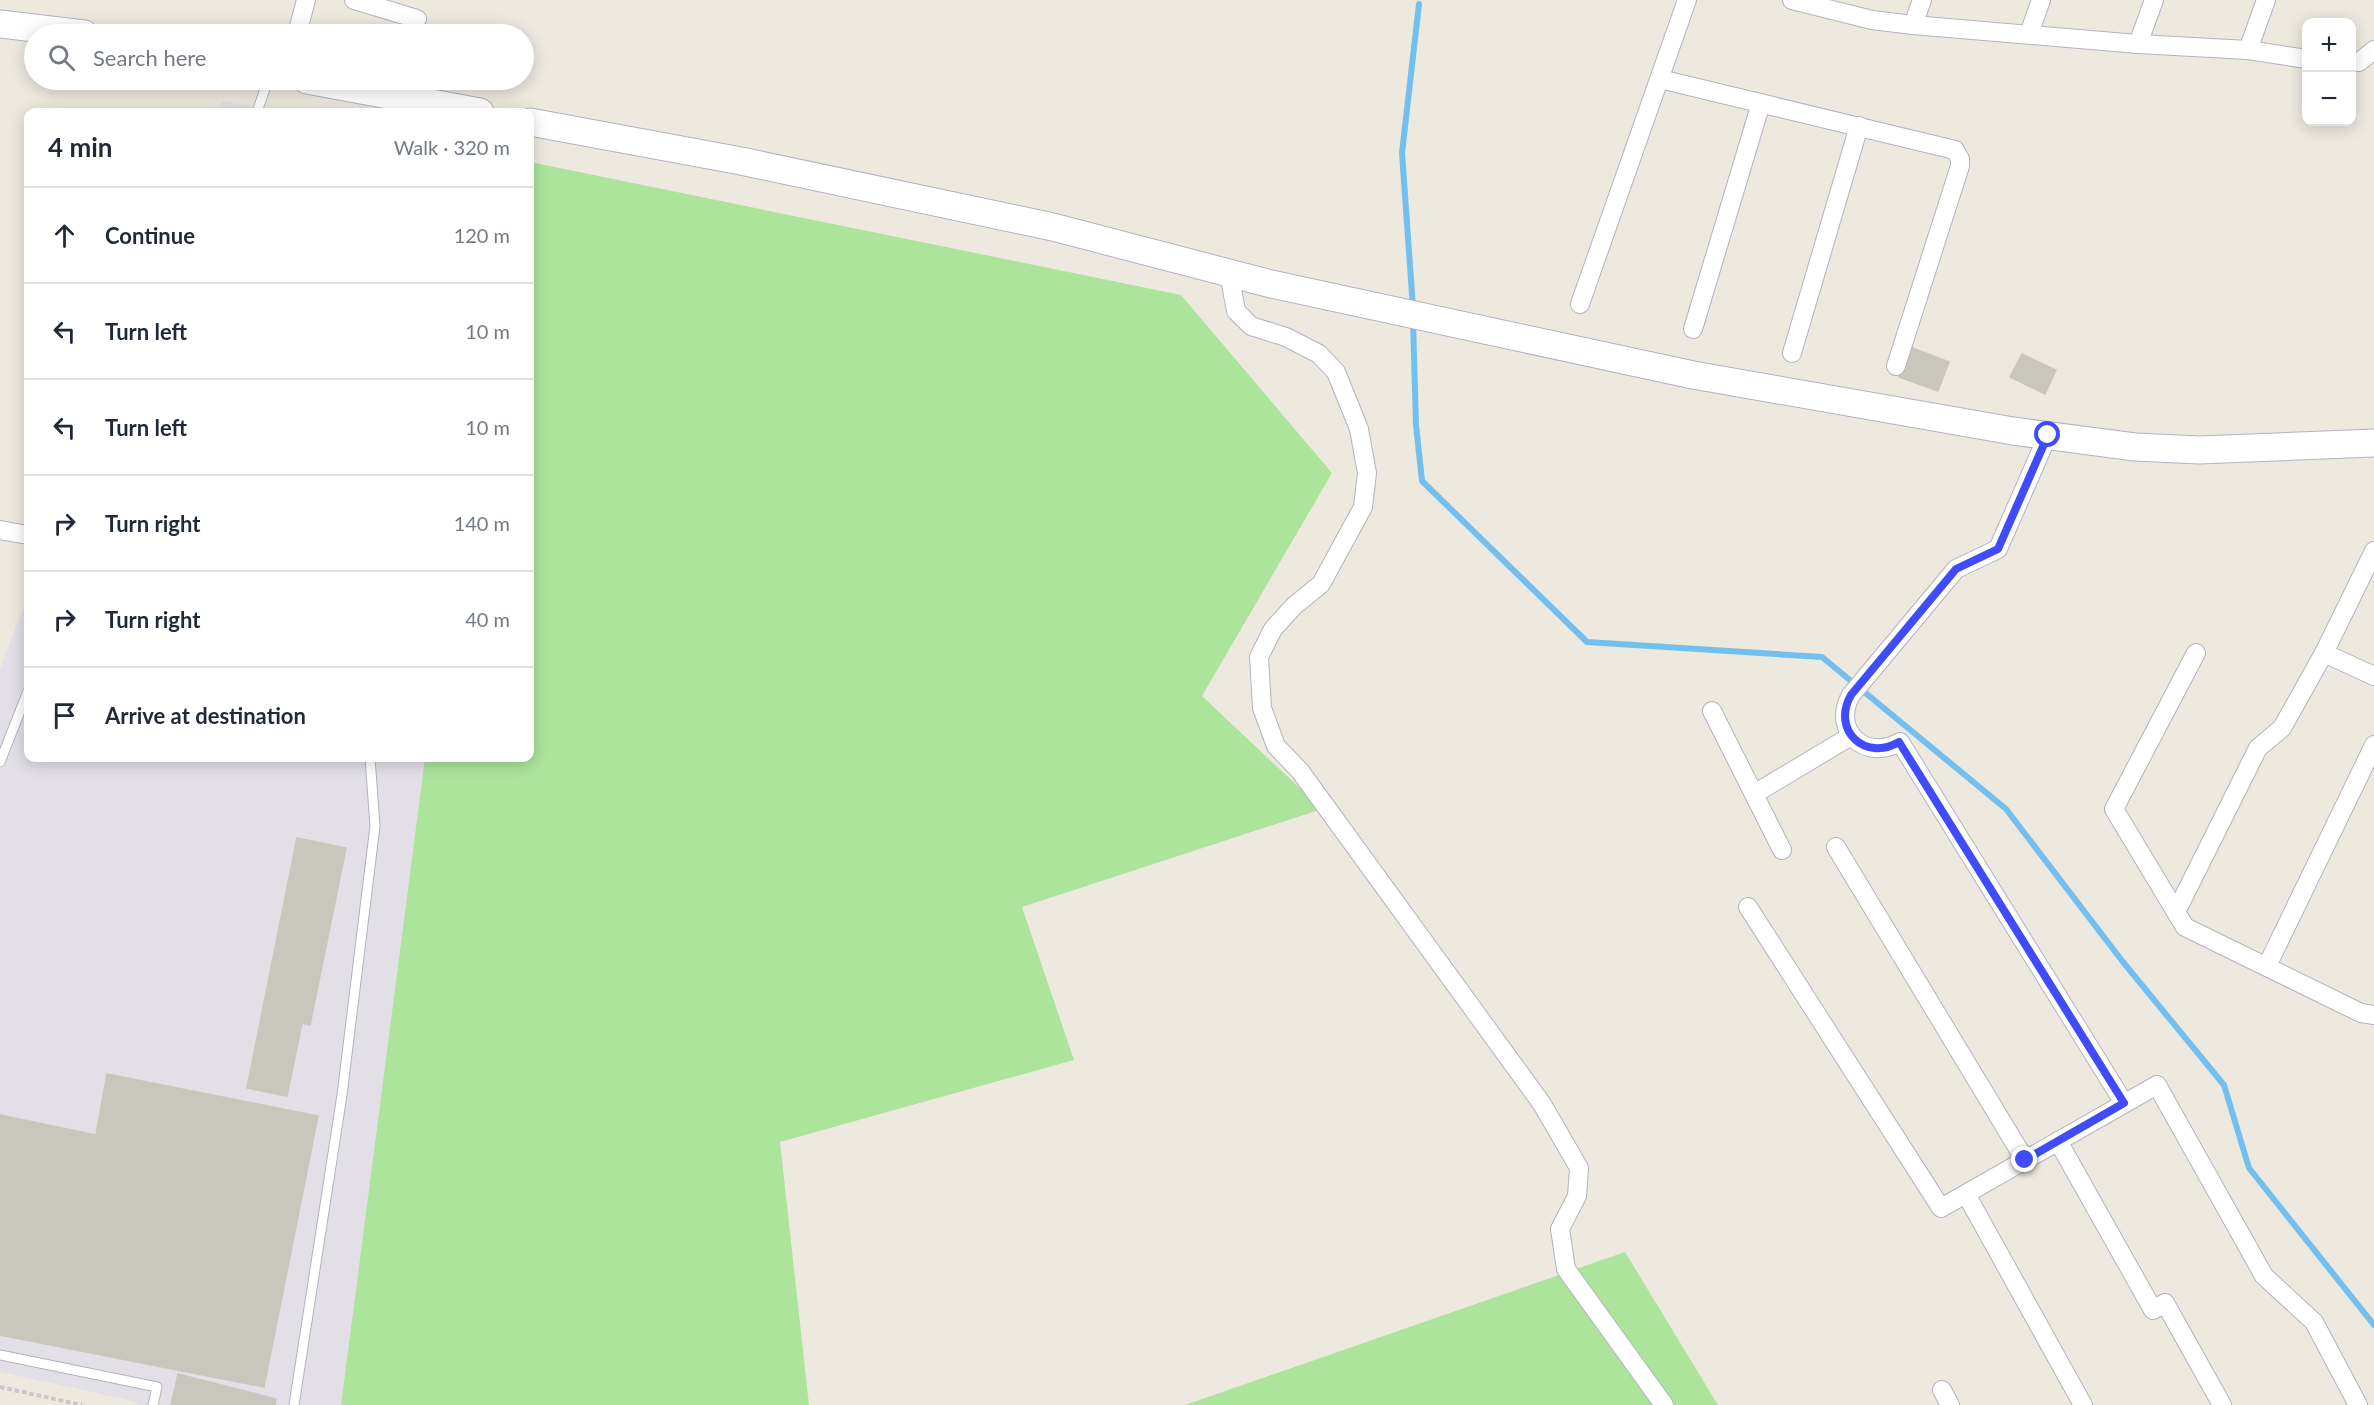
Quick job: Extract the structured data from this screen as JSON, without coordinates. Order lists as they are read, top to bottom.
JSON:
{
  "page": {
    "map_buttons": ["+", "−"],
    "search": "Search here",
    "heading": ["4 min", "Walk · 320 m"],
    "list": [
      ["Continue", "120 m"],
      ["Turn left", "10 m"],
      ["Turn left", "10 m"],
      ["Turn right", "140 m"],
      ["Turn right", "40 m"],
      "Arrive at destination"
    ]
  }
}
